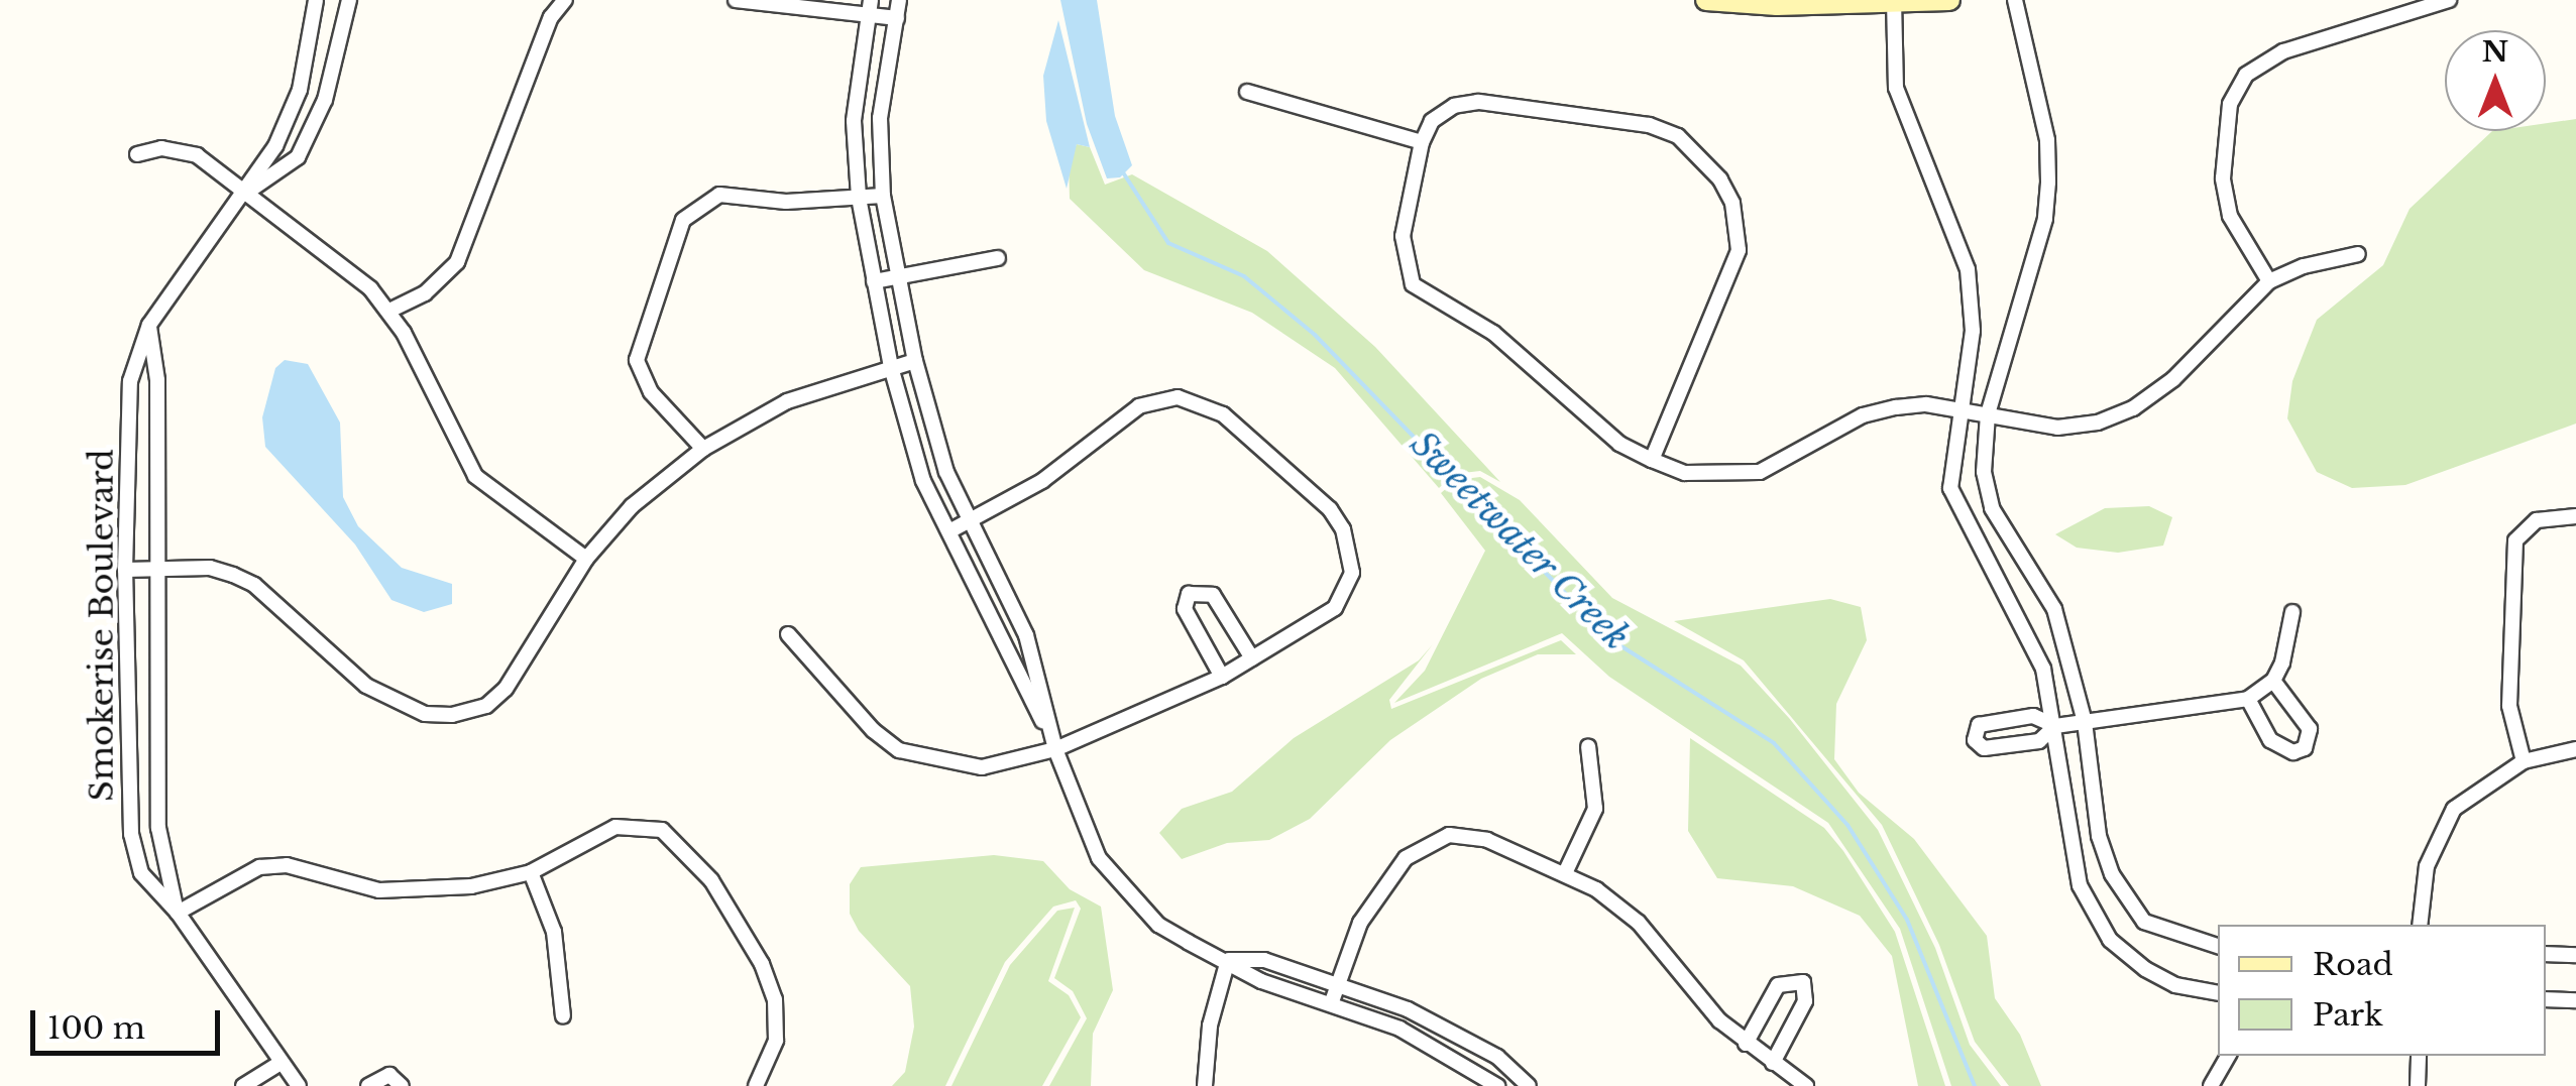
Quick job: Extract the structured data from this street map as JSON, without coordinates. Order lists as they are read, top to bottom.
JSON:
{
  "streets": {
    "street": ["Smokerise Boulevard"]
  },
  "water": ["Sweetwater Creek"],
  "legend": ["Road", "Park"],
  "scale_bar": "100 m",
  "north": "top"
}
